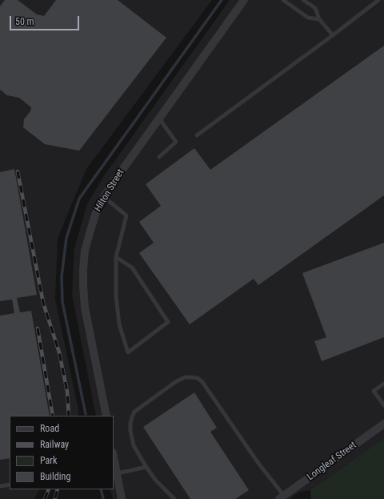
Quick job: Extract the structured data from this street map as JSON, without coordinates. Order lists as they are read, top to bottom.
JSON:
{
  "streets": {
    "street": ["Hilton Street", "Longleaf Street"]
  },
  "legend": [
    "Road",
    "Railway",
    "Park",
    "Building"
  ],
  "scale_bar": "50 m"
}
